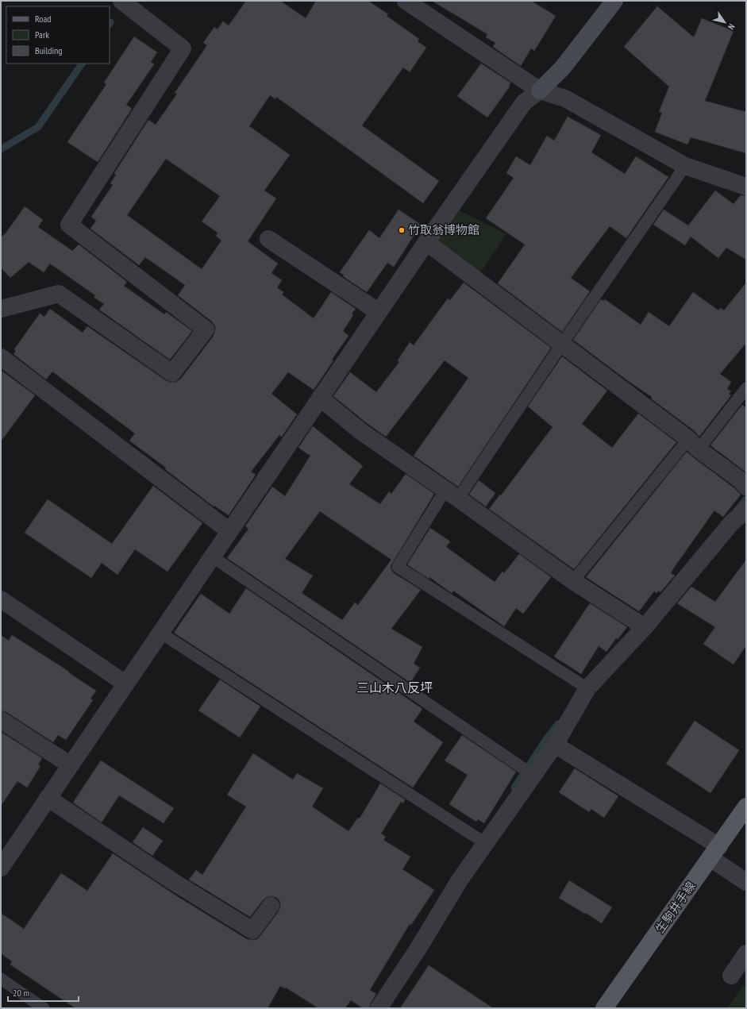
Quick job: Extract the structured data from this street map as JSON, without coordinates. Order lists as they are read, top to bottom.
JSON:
{
  "streets": {
    "main road": ["生駒井手線"]
  },
  "districts": ["三山木八反坪"],
  "places": ["竹取翁博物館"],
  "legend": ["Road", "Park", "Building"],
  "scale_bar": "20 m",
  "north": "bottom right"
}
